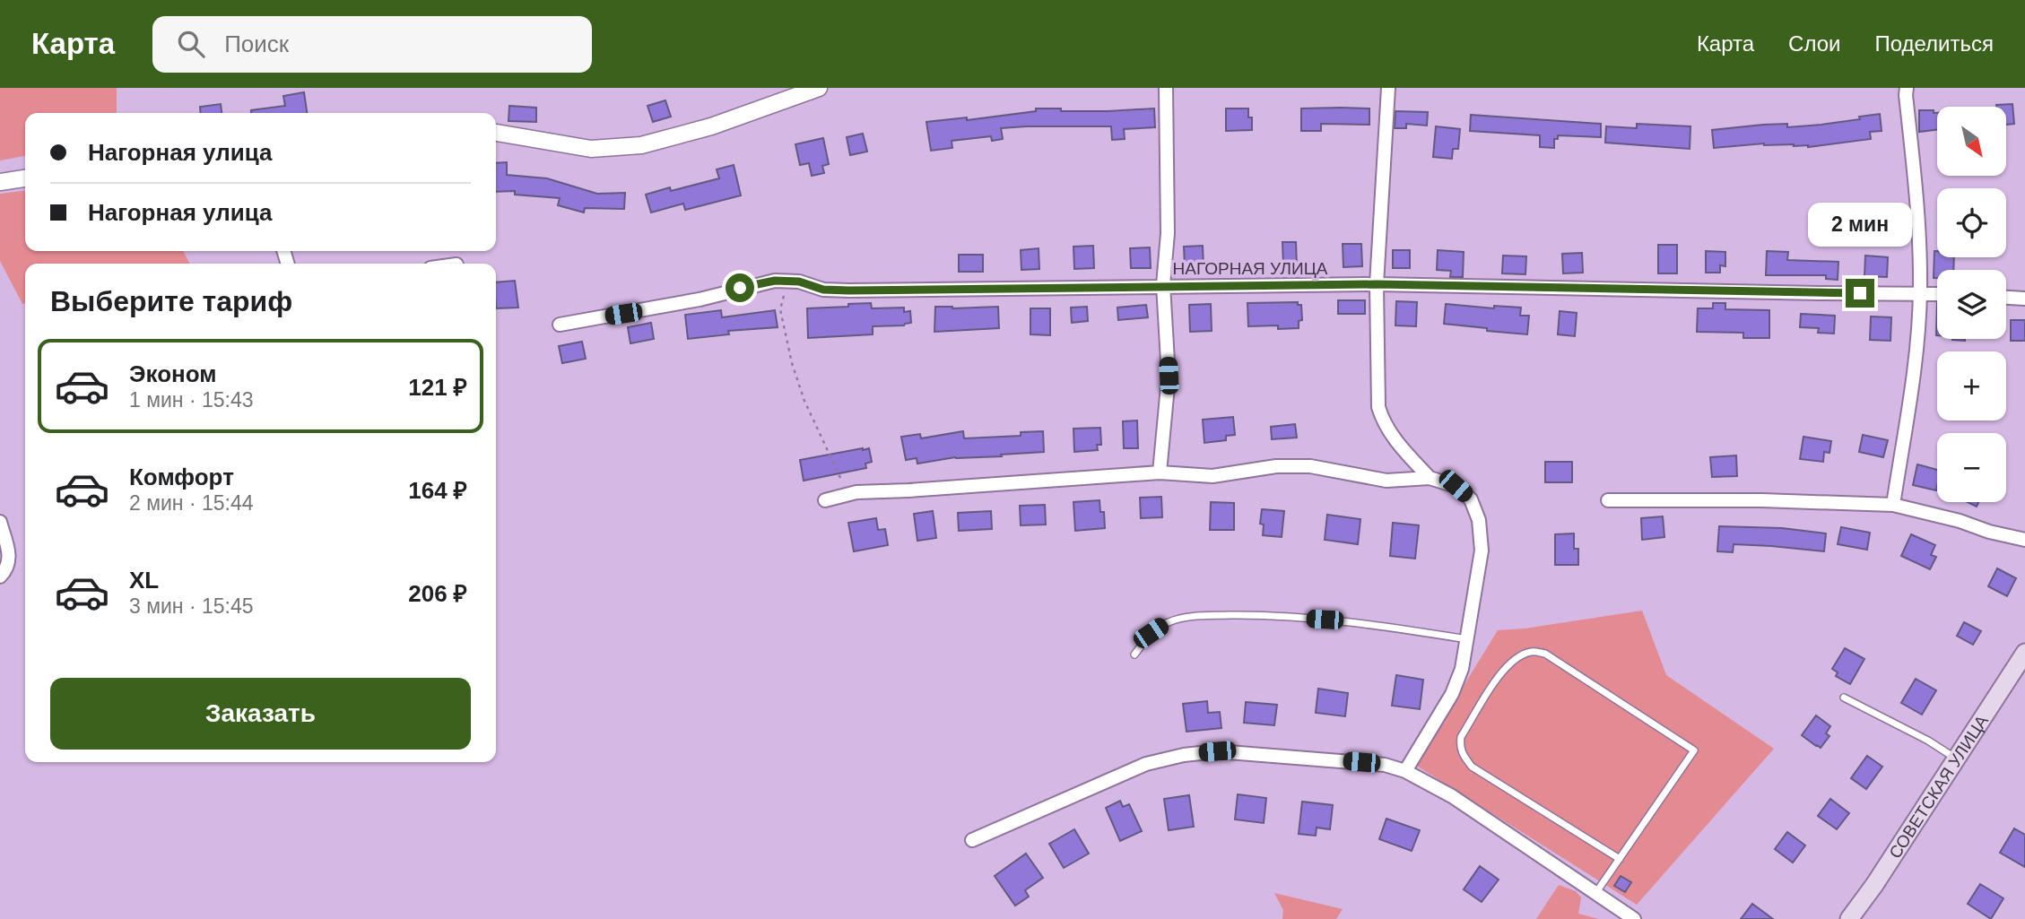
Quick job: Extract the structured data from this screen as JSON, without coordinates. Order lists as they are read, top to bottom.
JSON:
{
  "streets": {
    "main road": ["СОВЕТСКАЯ УЛИЦА"],
    "street": ["НАГОРНАЯ УЛИЦА"]
  },
  "north": "bottom right",
  "page": {
    "header": "Карта",
    "search": "Поиск",
    "nav": ["Карта", "Слои", "Поделиться"],
    "map_buttons": ["+", "−"],
    "banner": ["Нагорная улица", "Нагорная улица"],
    "bubble": "2 мин",
    "heading": "Выберите тариф",
    "list": [
      {
        "name": "Эконом",
        "note": "1 мин · 15:43",
        "value": "121 ₽"
      },
      {
        "name": "Комфорт",
        "note": "2 мин · 15:44",
        "value": "164 ₽"
      },
      {
        "name": "XL",
        "note": "3 мин · 15:45",
        "value": "206 ₽"
      }
    ],
    "buttons": "Заказать"
  }
}
